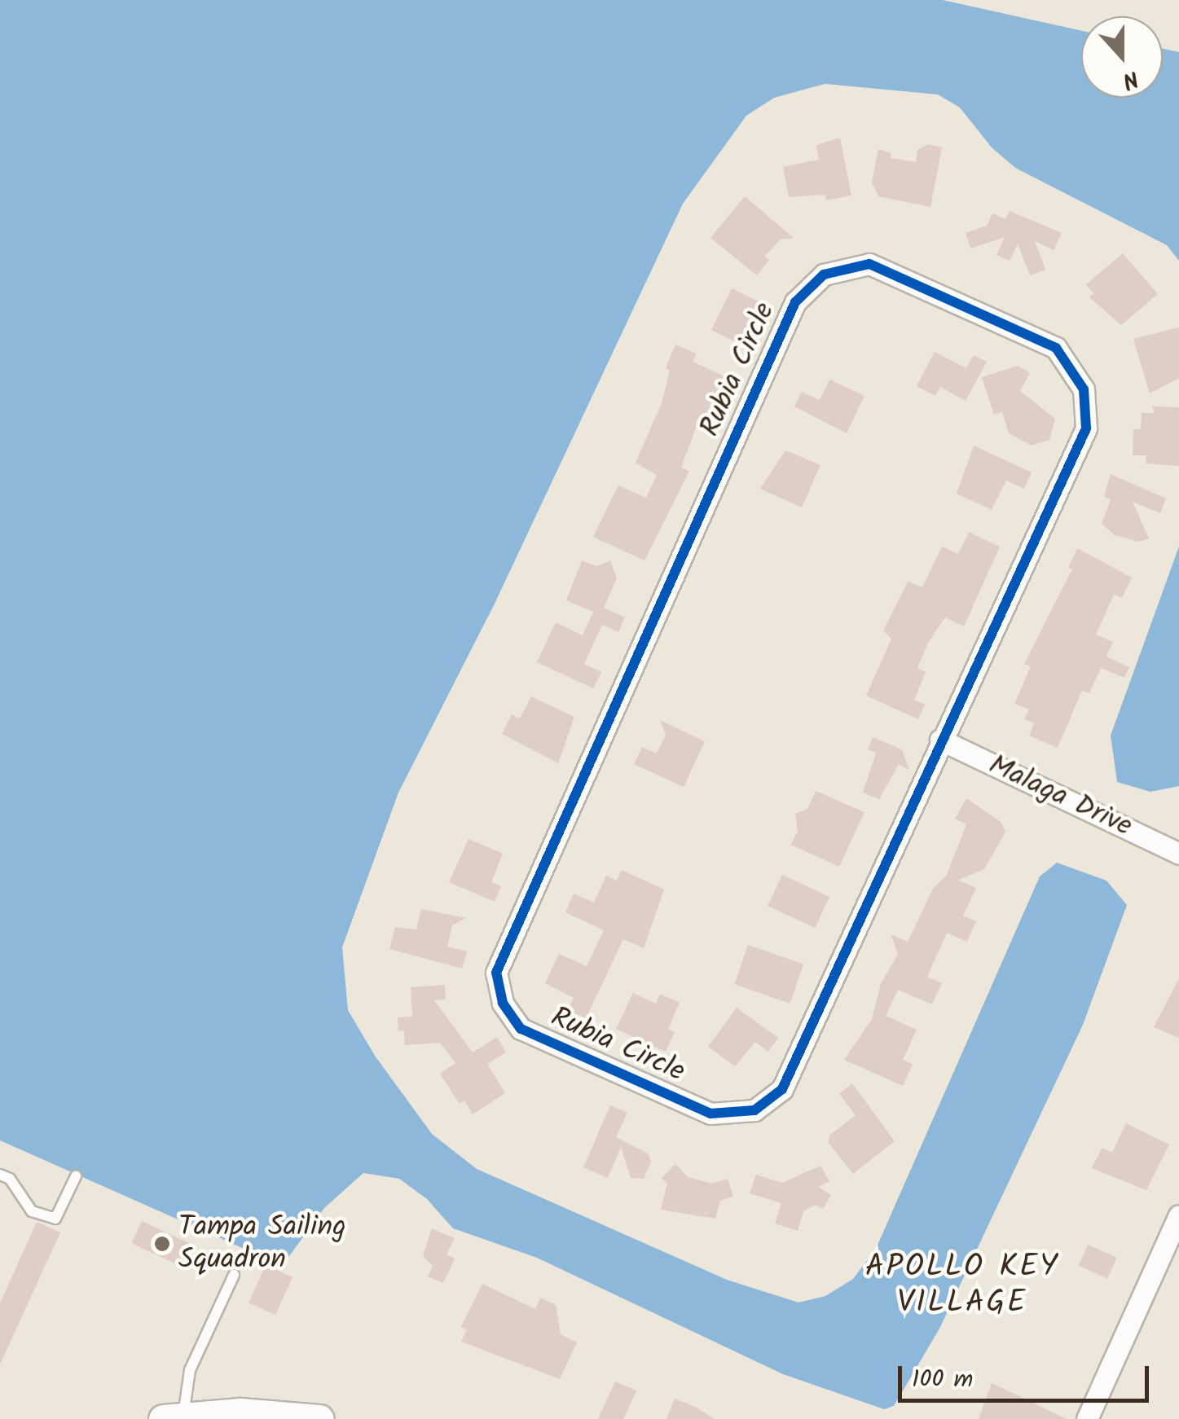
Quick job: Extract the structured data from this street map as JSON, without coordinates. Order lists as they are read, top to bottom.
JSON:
{
  "streets": {
    "street": ["Rubia Circle", "Malaga Drive"]
  },
  "crossings": [
    ["Rubia Circle", "Malaga Drive"]
  ],
  "districts": ["APOLLO KEY VILLAGE"],
  "places": ["Tampa Sailing Squadron"],
  "scale_bar": "100 m",
  "north": "bottom"
}
